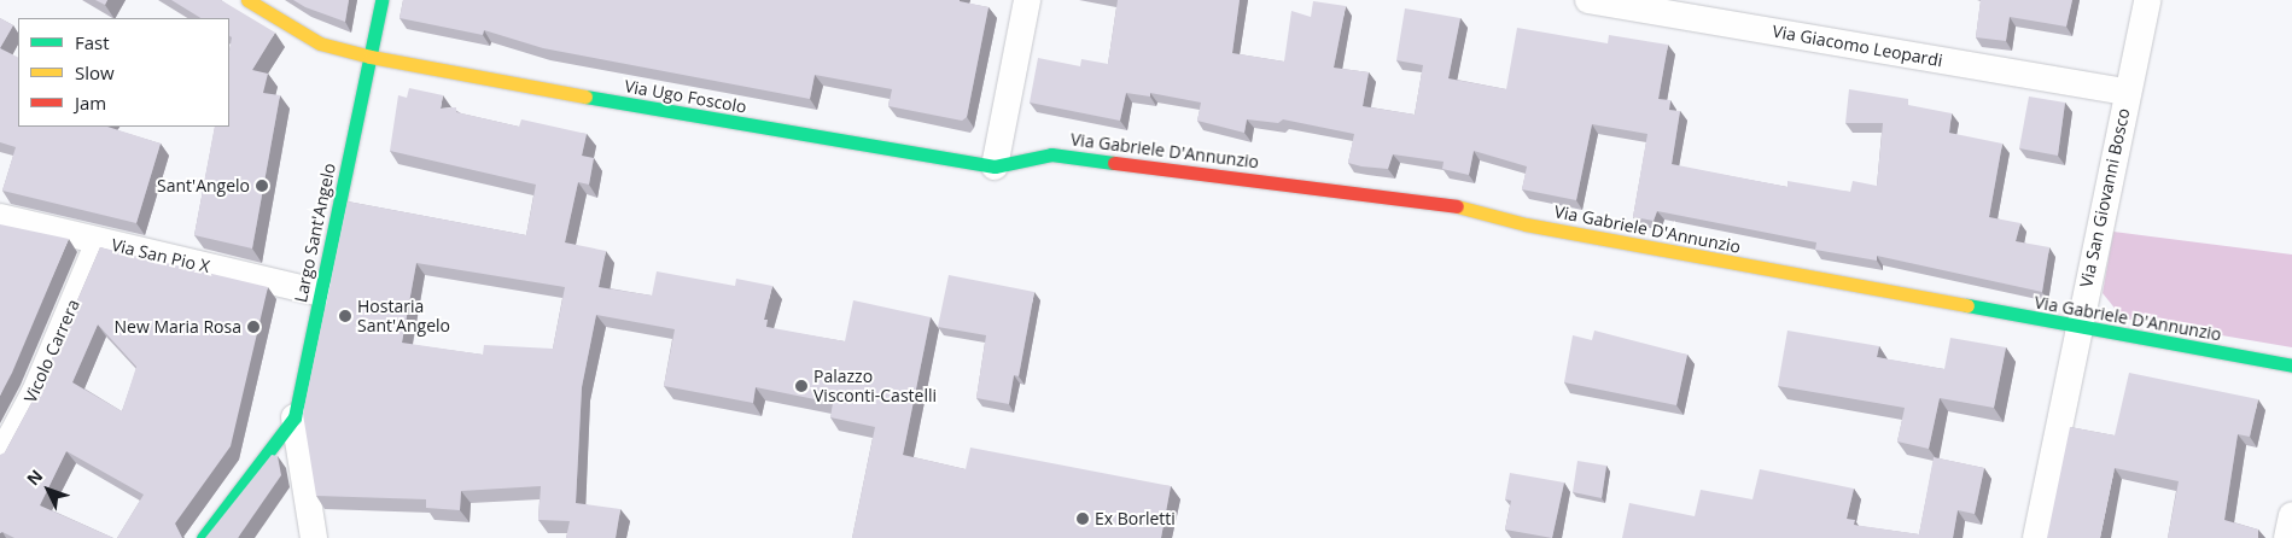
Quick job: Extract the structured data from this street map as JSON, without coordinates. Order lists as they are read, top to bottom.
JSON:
{
  "streets": {
    "street": [
      "Via Giacomo Leopardi",
      "Via Ugo Foscolo",
      "Via Gabriele D'Annunzio",
      "Via San Giovanni Bosco",
      "Largo Sant'Angelo",
      "Via San Pio X",
      "Vicolo Carrera"
    ]
  },
  "crossings": [
    ["Via Giacomo Leopardi", "Via San Giovanni Bosco"],
    ["Via Ugo Foscolo", "Via Gabriele D'Annunzio"],
    ["Via Ugo Foscolo", "Largo Sant'Angelo"],
    ["Via Gabriele D'Annunzio", "Via San Giovanni Bosco"],
    ["Largo Sant'Angelo", "Via San Pio X"],
    ["Via San Pio X", "Vicolo Carrera"]
  ],
  "places": [
    "Sant'Angelo",
    "Hostaria Sant'Angelo",
    "New Maria Rosa",
    "Palazzo Visconti-Castelli",
    "Ex Borletti"
  ],
  "legend": ["Fast", "Slow", "Jam"],
  "north": "top left"
}
